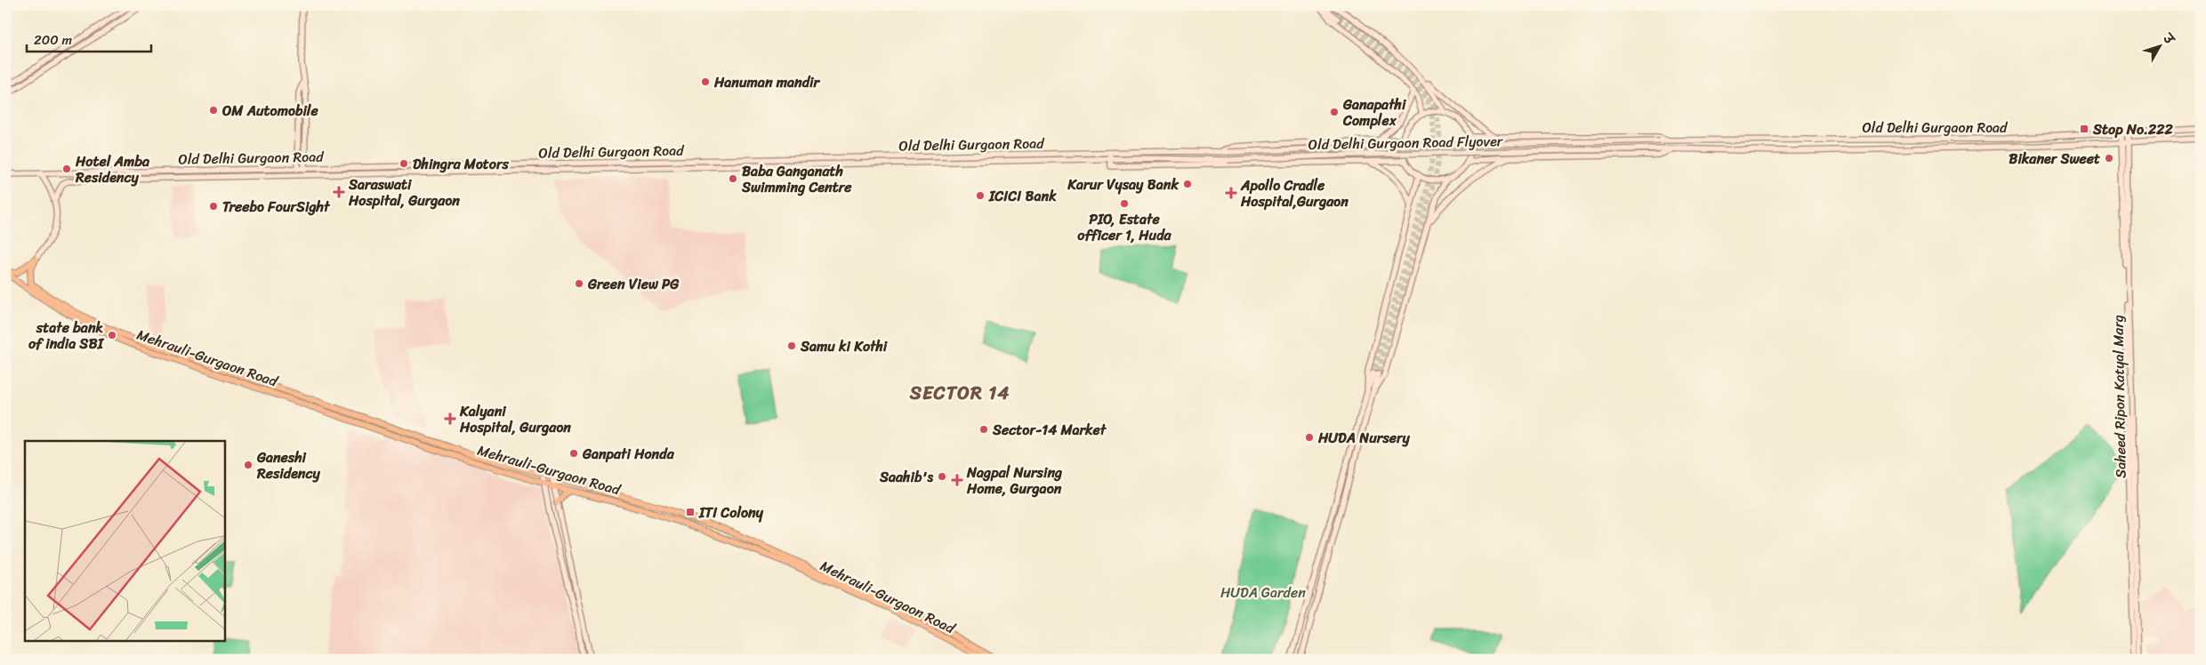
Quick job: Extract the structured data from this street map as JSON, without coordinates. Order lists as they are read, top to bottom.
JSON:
{
  "streets": {
    "main road": [
      "Old Delhi Gurgaon Road",
      "Old Delhi Gurgaon Road Flyover",
      "Mehrauli-Gurgaon Road",
      "Saheed Ripon Katyal Marg"
    ]
  },
  "crossings": [
    ["Old Delhi Gurgaon Road", "Old Delhi Gurgaon Road Flyover"],
    ["Old Delhi Gurgaon Road", "Saheed Ripon Katyal Marg"]
  ],
  "districts": ["SECTOR 14"],
  "parks": ["HUDA Garden"],
  "places": {
    "other": [
      "Hanuman mandir",
      "OM Automobile",
      "Ganapathi Complex",
      "Bikaner Sweet",
      "Dhingra Motors",
      "Hotel Amba Residency",
      "Baba Ganganath Swimming Centre",
      "Karur Vysay Bank",
      "ICICI Bank",
      "PIO, Estate officer 1, Huda",
      "Treebo FourSight",
      "Green View PG",
      "state bank of india SBI",
      "Samu ki Kothi",
      "Sector-14 Market",
      "HUDA Nursery",
      "Ganpati Honda",
      "Ganeshi Residency",
      "Saahib's"
    ],
    "transit": ["Stop No.222", "ITI Colony"],
    "health": [
      "Saraswati Hospital, Gurgaon",
      "Apollo Cradle Hospital,Gurgaon",
      "Kalyani Hospital, Gurgaon",
      "Nagpal Nursing Home, Gurgaon"
    ]
  },
  "scale_bar": "200 m",
  "north": "top right"
}
